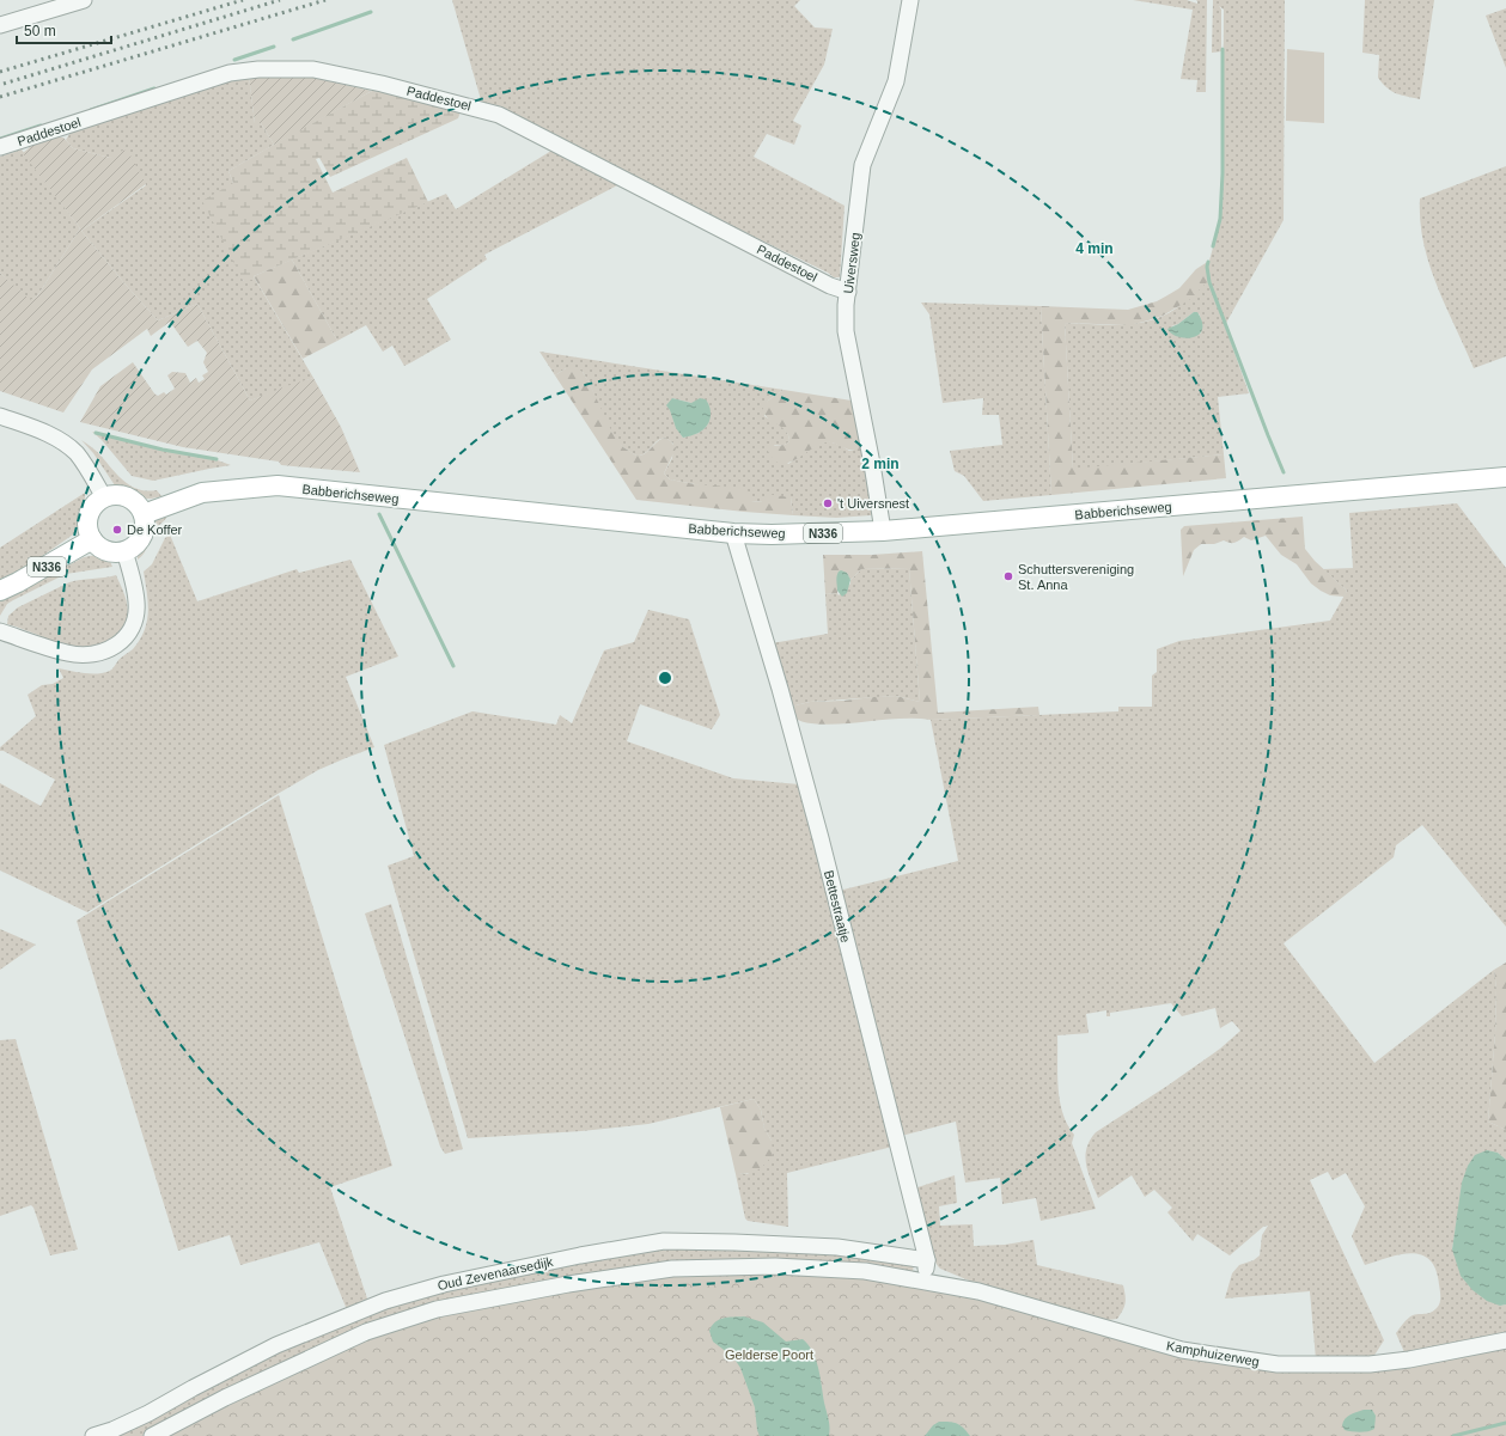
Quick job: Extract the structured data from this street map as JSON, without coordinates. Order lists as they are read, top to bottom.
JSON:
{
  "streets": {
    "main road": ["Babberichseweg", "N336"],
    "street": [
      "Paddestoel",
      "Uiversweg",
      "Bettestraatje",
      "Oud Zevenaarsedijk",
      "Kamphuizerweg"
    ]
  },
  "crossings": [
    ["Paddestoel", "Uiversweg"],
    ["Uiversweg", "Babberichseweg"],
    ["Babberichseweg", "N336"],
    ["Babberichseweg", "Bettestraatje"],
    ["Bettestraatje", "Oud Zevenaarsedijk"],
    ["Bettestraatje", "Kamphuizerweg"],
    ["Oud Zevenaarsedijk", "Kamphuizerweg"]
  ],
  "parks": ["Gelderse Poort"],
  "places": ["'t Uiversnest", "De Koffer", "Schuttersvereniging St. Anna"],
  "scale_bar": "50 m",
  "rings": ["4 min", "2 min"]
}
